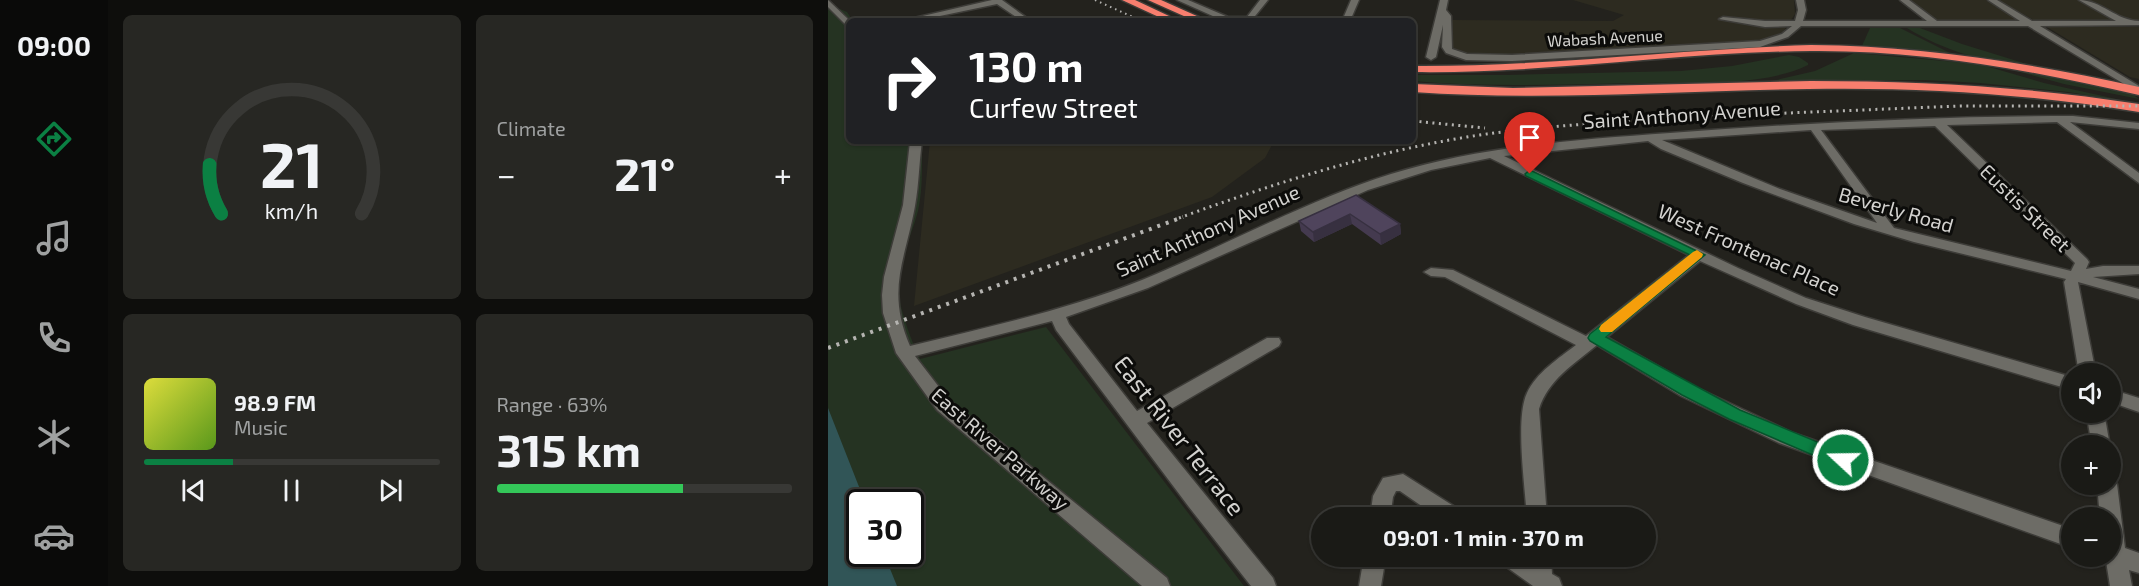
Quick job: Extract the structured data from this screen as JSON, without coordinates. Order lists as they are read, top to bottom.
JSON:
{
  "streets": {
    "street": [
      "Wabash Avenue",
      "Saint Anthony Avenue",
      "Eustis Street",
      "Beverly Road",
      "West Frontenac Place",
      "East River Terrace",
      "East River Parkway"
    ]
  },
  "crossings": [
    ["Saint Anthony Avenue", "Eustis Street"],
    ["Saint Anthony Avenue", "Beverly Road"],
    ["Saint Anthony Avenue", "West Frontenac Place"],
    ["Saint Anthony Avenue", "East River Terrace"],
    ["Saint Anthony Avenue", "East River Parkway"],
    ["Eustis Street", "Beverly Road"]
  ],
  "page": {
    "tabs": "09:00",
    "tile": [
      "Climate",
      ["Range · 63%", "315 km"]
    ],
    "turn": ["130 m", "Curfew Street"],
    "heat": ["−", "21°", "+"],
    "map_buttons": ["+", "−"],
    "song": ["98.9 FM", "Music"],
    "limit": "30",
    "trip": "09:01 · 1 min · 370 m",
    "gauge": ["21", "km/h"]
  }
}
